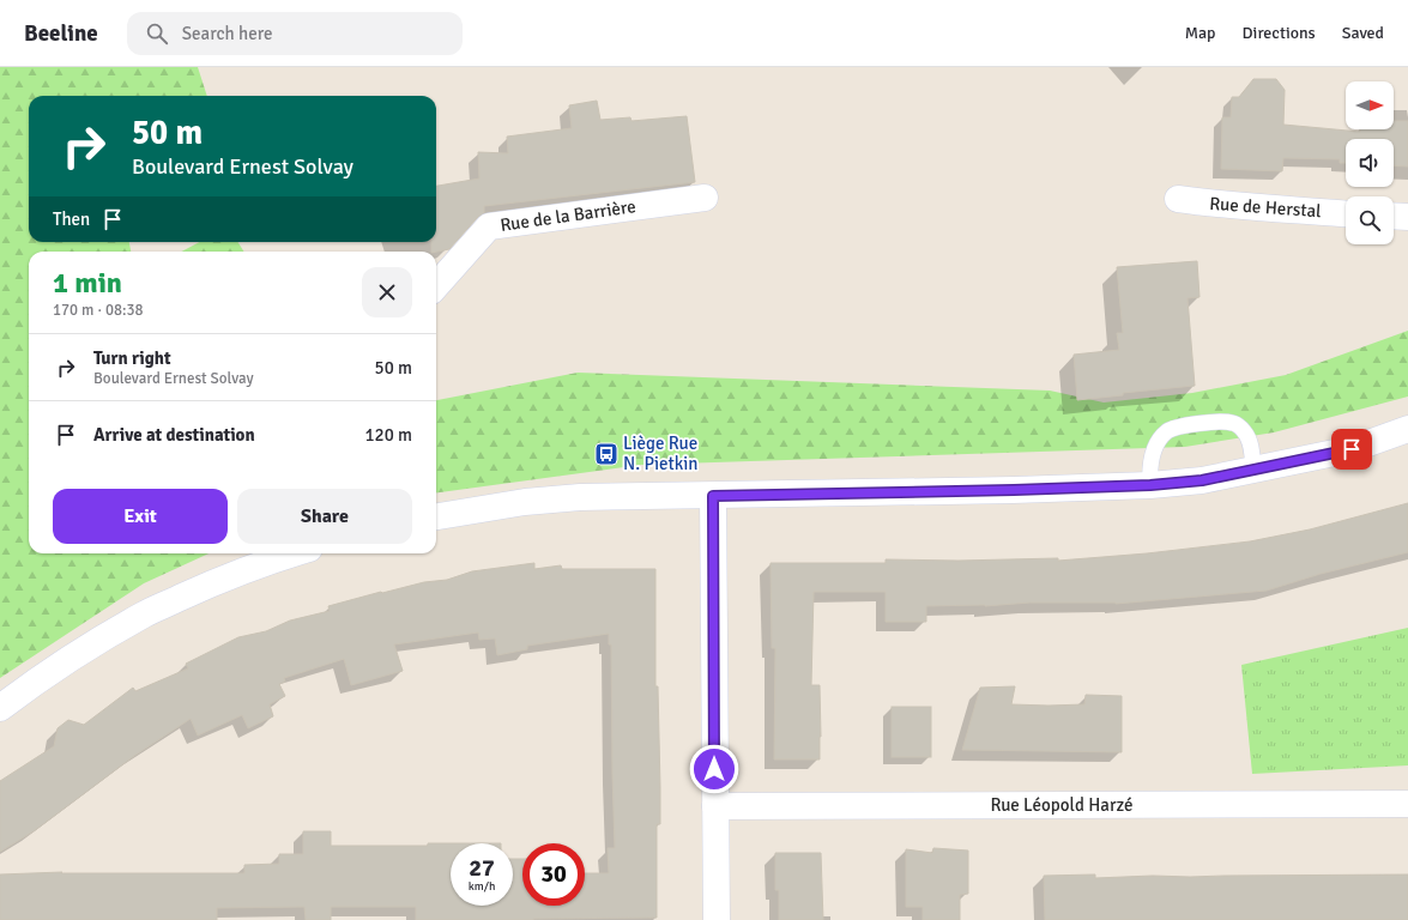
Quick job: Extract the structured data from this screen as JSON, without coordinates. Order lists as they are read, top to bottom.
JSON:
{
  "streets": {
    "street": ["Rue de Herstal", "Rue de la Barrière", "Rue Léopold Harzé"]
  },
  "places": {
    "bus stop": ["Liège Rue N. Pietkin"]
  },
  "north": "right",
  "page": {
    "header": "Beeline",
    "search": "Search here",
    "nav": ["Map", "Directions", "Saved"],
    "turn": ["50 m", "Boulevard Ernest Solvay"],
    "then": "Then",
    "heading": ["1 min", "170 m · 08:38"],
    "list": [
      {
        "name": "Turn right",
        "note": "Boulevard Ernest Solvay",
        "value": "50 m"
      },
      {
        "name": "Arrive at destination",
        "value": "120 m"
      }
    ],
    "buttons": ["Exit", "Share"],
    "speed": "27 km/h",
    "limit": "30"
  }
}
